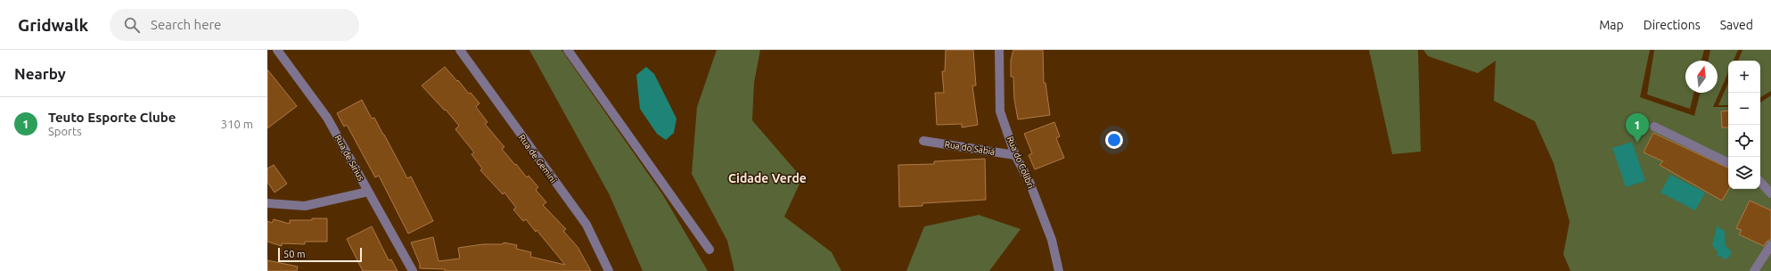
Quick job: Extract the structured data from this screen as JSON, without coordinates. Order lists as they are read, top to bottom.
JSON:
{
  "streets": {
    "street": [
      "Rua do Sabiá",
      "Rua de Sirius",
      "Rua de Gemini",
      "Rua do Colibri"
    ]
  },
  "crossings": [
    ["Rua do Sabiá", "Rua do Colibri"]
  ],
  "districts": ["Cidade Verde"],
  "scale_bar": "50 m",
  "north": "top",
  "page": {
    "header": "Gridwalk",
    "search": "Search here",
    "nav": ["Map", "Directions", "Saved"],
    "heading": "Nearby",
    "map_buttons": ["+", "−"],
    "list": [
      {
        "mark": "1",
        "name": "Teuto Esporte Clube",
        "note": "Sports",
        "value": "310 m"
      }
    ],
    "pins": "1",
    "scale": "50 m"
  }
}
